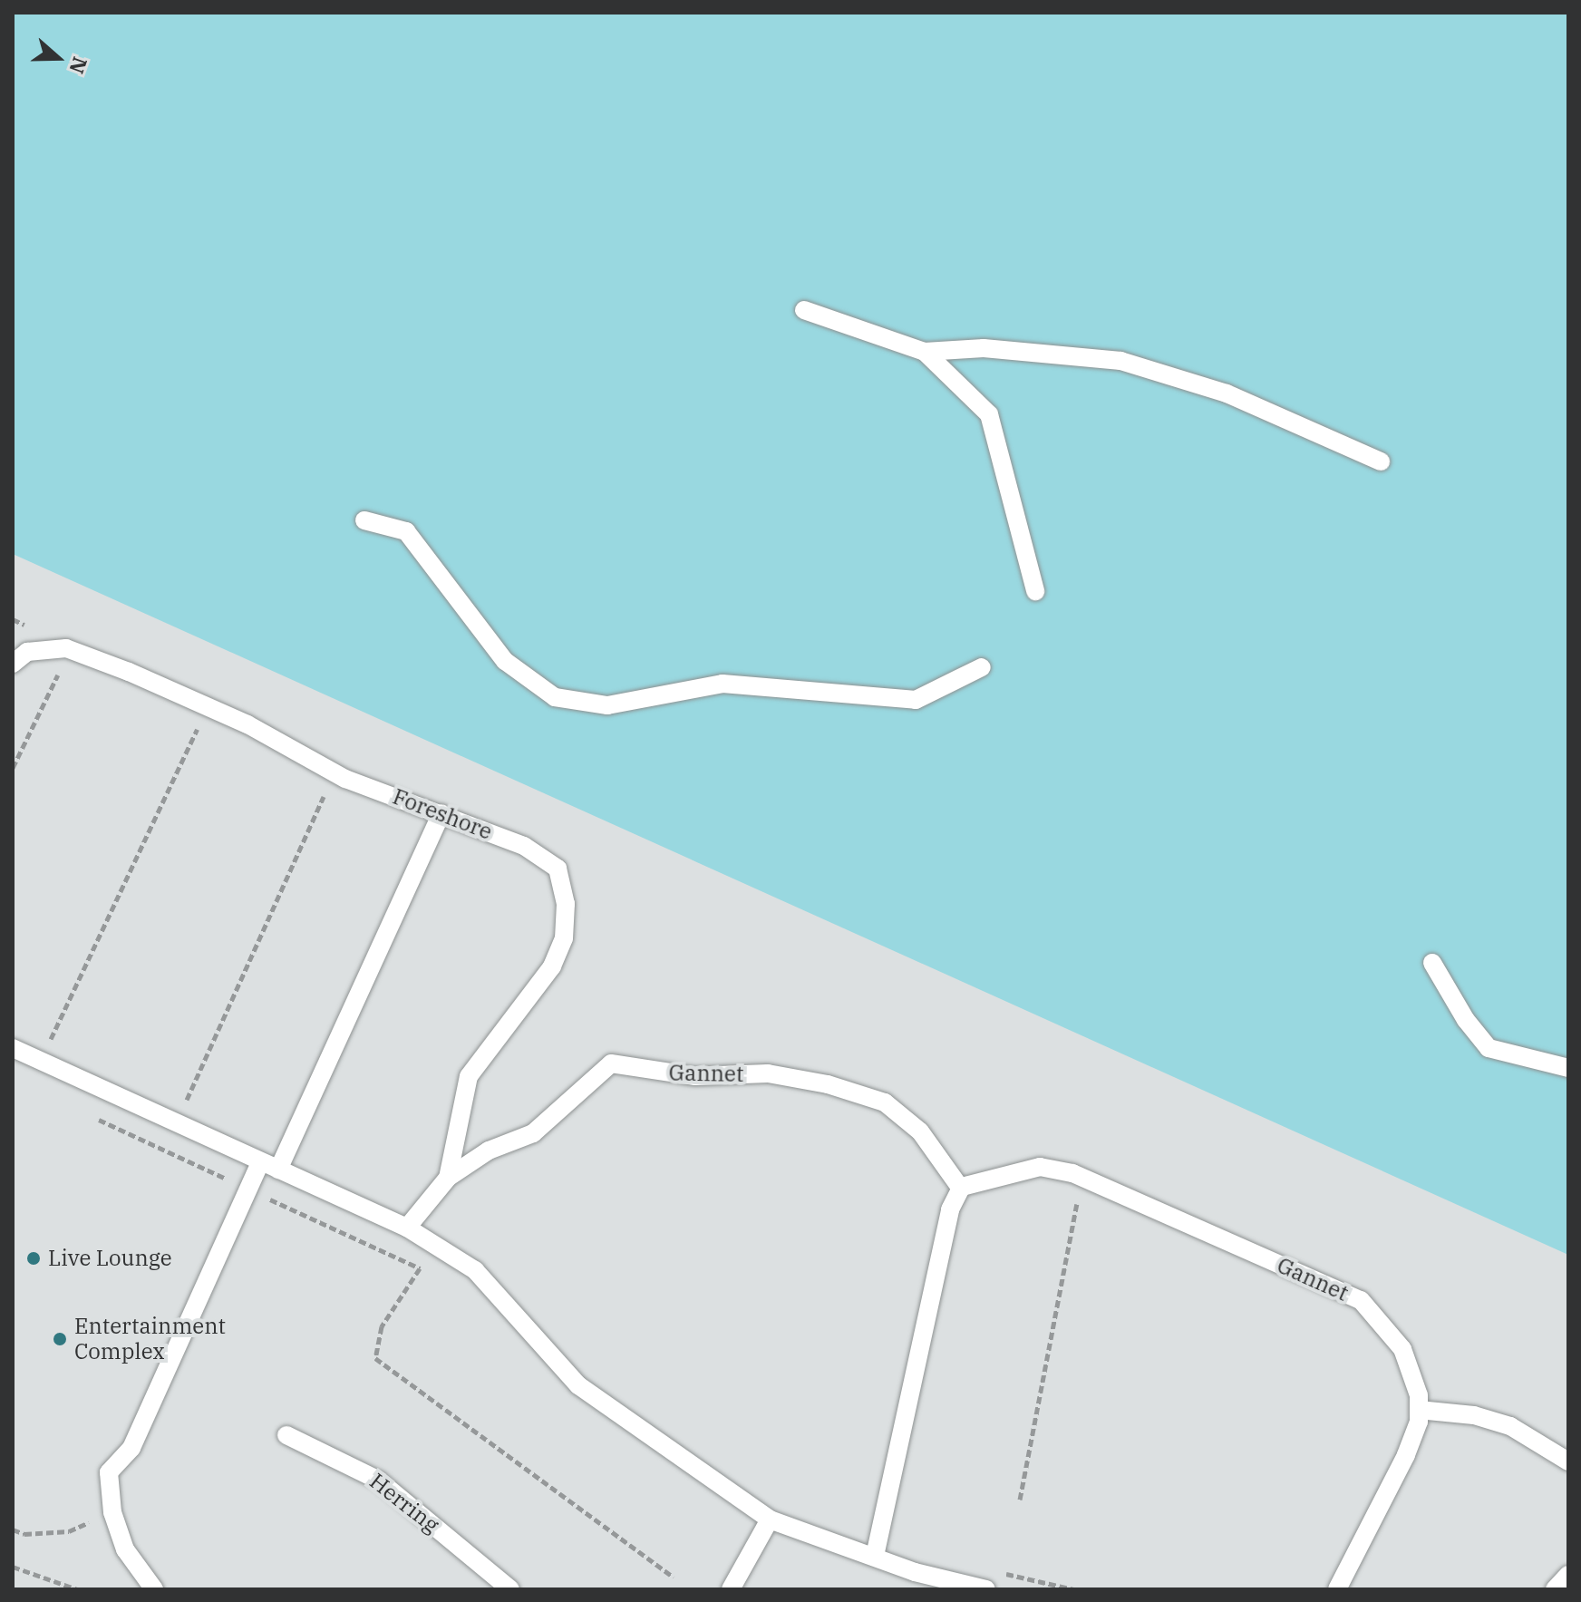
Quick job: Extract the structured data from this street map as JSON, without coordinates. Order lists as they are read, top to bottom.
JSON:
{
  "streets": {
    "lane": ["Foreshore", "Gannet", "Herring"]
  },
  "crossings": [
    ["Foreshore", "Gannet"]
  ],
  "places": ["Live Lounge", "Entertainment Complex"],
  "north": "right"
}
